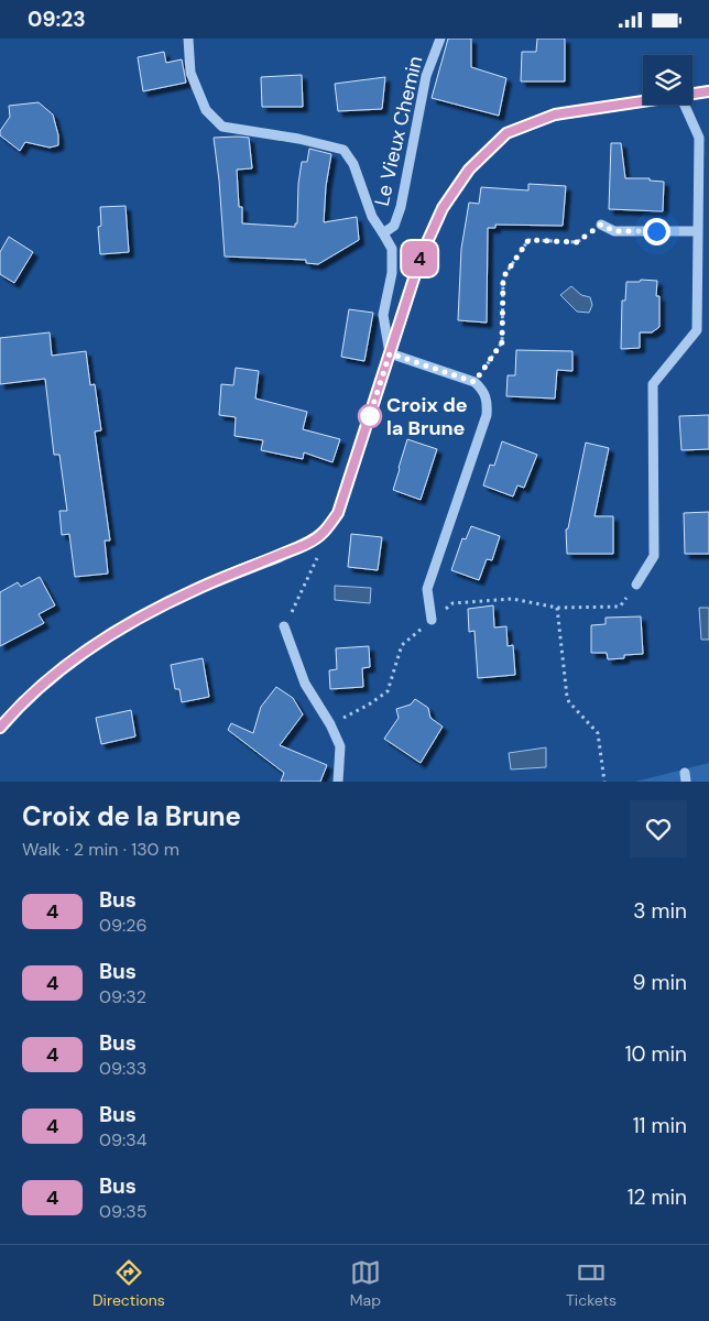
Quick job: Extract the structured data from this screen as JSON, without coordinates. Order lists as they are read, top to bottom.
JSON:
{
  "streets": {
    "street": ["Le Vieux Chemin"]
  },
  "places": ["Croix de la Brune"],
  "lines": ["bus line 4"],
  "page": {
    "status": "09:23",
    "on_map": "4",
    "heading": ["Croix de la Brune", "Walk · 2 min · 130 m"],
    "list": [
      {
        "mark": "4",
        "name": "Bus",
        "note": "09:26",
        "value": "3 min"
      },
      {
        "mark": "4",
        "name": "Bus",
        "note": "09:32",
        "value": "9 min"
      },
      {
        "mark": "4",
        "name": "Bus",
        "note": "09:33",
        "value": "10 min"
      },
      {
        "mark": "4",
        "name": "Bus",
        "note": "09:34",
        "value": "11 min"
      },
      {
        "mark": "4",
        "name": "Bus",
        "note": "09:35",
        "value": "12 min"
      }
    ],
    "tabs": ["Directions", "Map", "Tickets"]
  }
}
